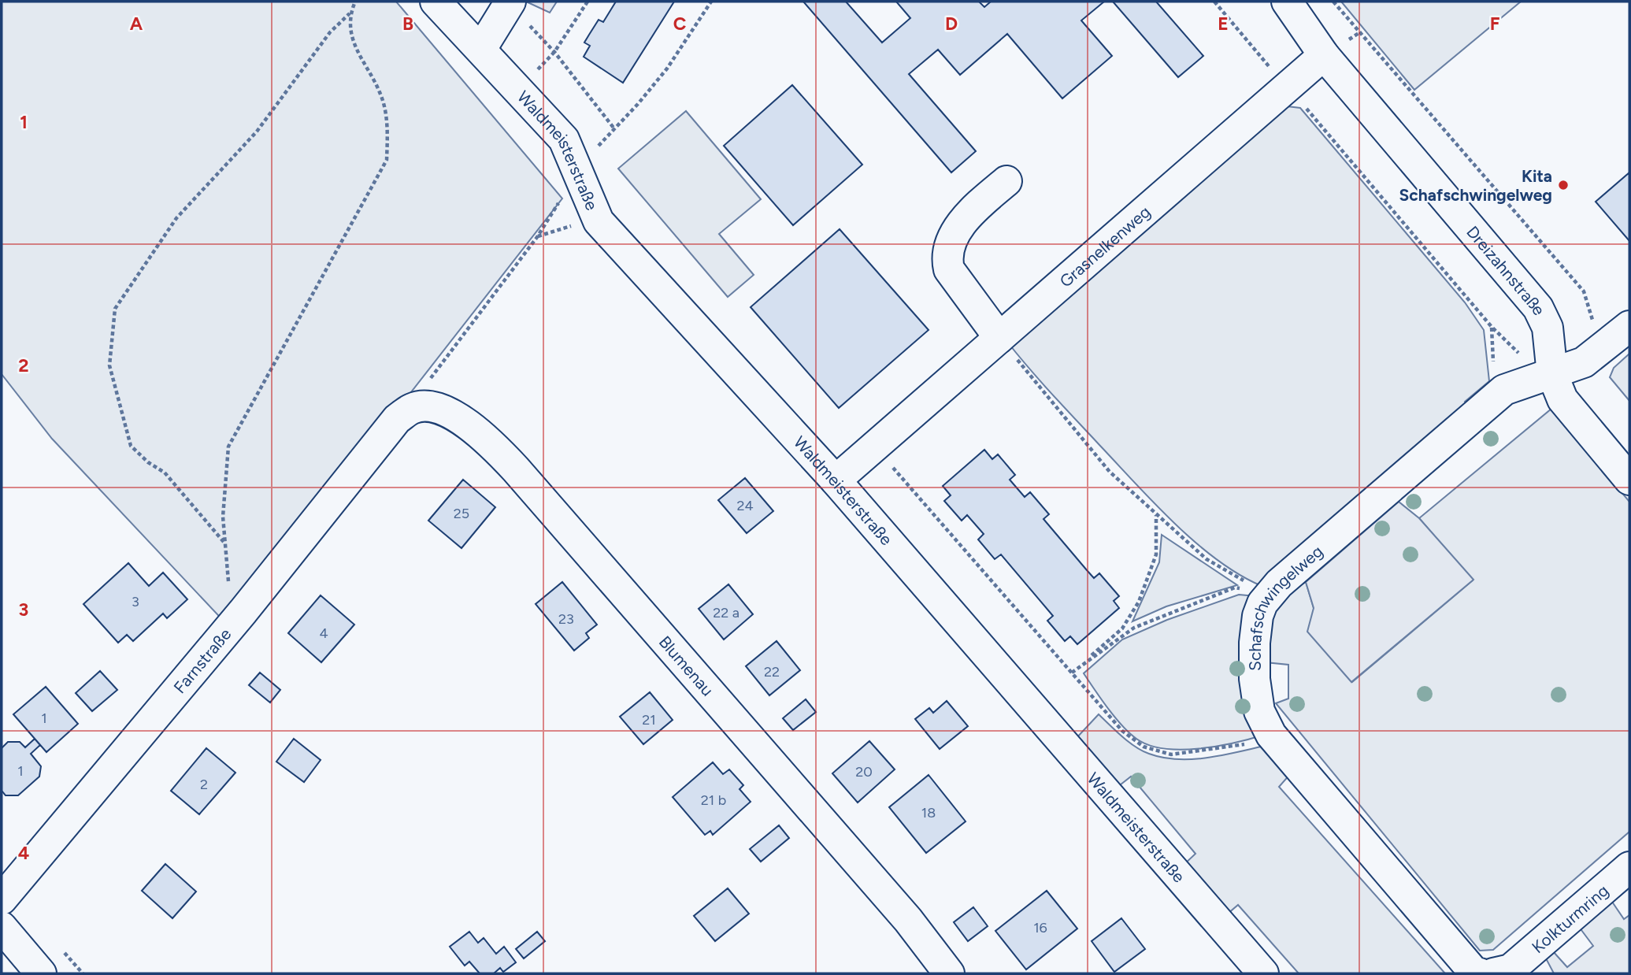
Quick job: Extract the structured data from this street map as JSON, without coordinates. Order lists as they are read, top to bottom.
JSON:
{
  "streets": {
    "street": [
      "Waldmeisterstraße",
      "Grasnelkenweg",
      "Dreizahnstraße",
      "Schafschwingelweg",
      "Farnstraße",
      "Blumenau",
      "Kolkturmring"
    ]
  },
  "crossings": [
    ["Waldmeisterstraße", "Grasnelkenweg"],
    ["Grasnelkenweg", "Dreizahnstraße"],
    ["Dreizahnstraße", "Schafschwingelweg"],
    ["Farnstraße", "Blumenau"]
  ],
  "places": ["Kita Schafschwingelweg"],
  "house_numbers": [
    "24",
    "25",
    "3",
    "22 a",
    "23",
    "4",
    "22",
    "1",
    "21",
    "1",
    "20",
    "2",
    "21 b",
    "18",
    "16"
  ],
  "grid": {
    "columns": [
      "A",
      "B",
      "C",
      "D",
      "E",
      "F"
    ],
    "rows": [
      "1",
      "2",
      "3",
      "4"
    ]
  }
}
